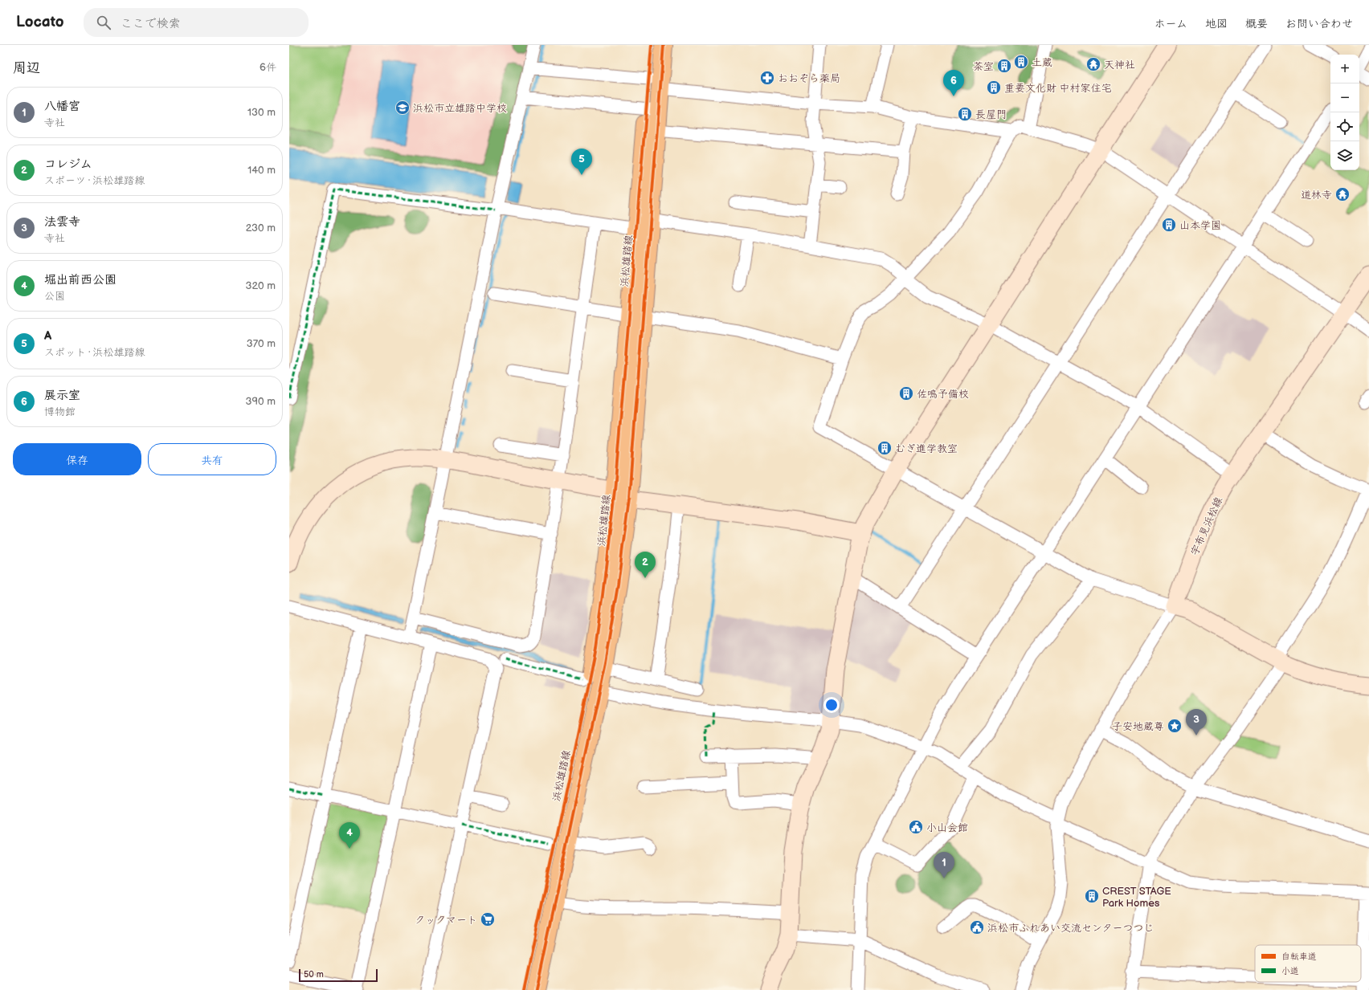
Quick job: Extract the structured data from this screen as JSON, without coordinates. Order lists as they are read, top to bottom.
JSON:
{
  "streets": {
    "main road": ["浜松雄踏線"],
    "street": ["宇布見浜松線"]
  },
  "places": {
    "building": [
      "土蔵",
      "茶室",
      "重要文化財 中村家住宅",
      "長屋門",
      "山本学園",
      "佐鳴予備校",
      "むぎ進学教室",
      "CREST STAGE Park Homes"
    ],
    "temple": ["天神社", "道林寺"],
    "pharmacy": ["おおぞら薬局"],
    "school or university": ["浜松市立雄踏中学校"],
    "place": ["子安地蔵尊"],
    "public building": ["小山会館", "浜松市ふれあい交流センターつつじ"],
    "supermarket": ["クックマート"]
  },
  "legend": ["自転車道", "小道"],
  "scale_bar": "50 m",
  "page": {
    "header": "Locato",
    "search": "ここで検索",
    "nav": [
      "ホーム",
      "地図",
      "概要",
      "お問い合わせ"
    ],
    "heading": ["周辺", "6件"],
    "map_buttons": ["+", "−"],
    "pins": [
      "6",
      "5",
      "2",
      "3",
      "4",
      "1"
    ],
    "list": [
      {
        "mark": "1",
        "name": "八幡宮",
        "note": "寺社",
        "value": "130 m"
      },
      {
        "mark": "2",
        "name": "コレジム",
        "note": "スポーツ · 浜松雄踏線",
        "value": "140 m"
      },
      {
        "mark": "3",
        "name": "法雲寺",
        "note": "寺社",
        "value": "230 m"
      },
      {
        "mark": "4",
        "name": "堀出前西公園",
        "note": "公園",
        "value": "320 m"
      },
      {
        "mark": "5",
        "name": "A",
        "note": "スポット · 浜松雄踏線",
        "value": "370 m"
      },
      {
        "mark": "6",
        "name": "展示室",
        "note": "博物館",
        "value": "390 m"
      }
    ],
    "buttons": ["保存", "共有"],
    "scale": "50 m"
  }
}
